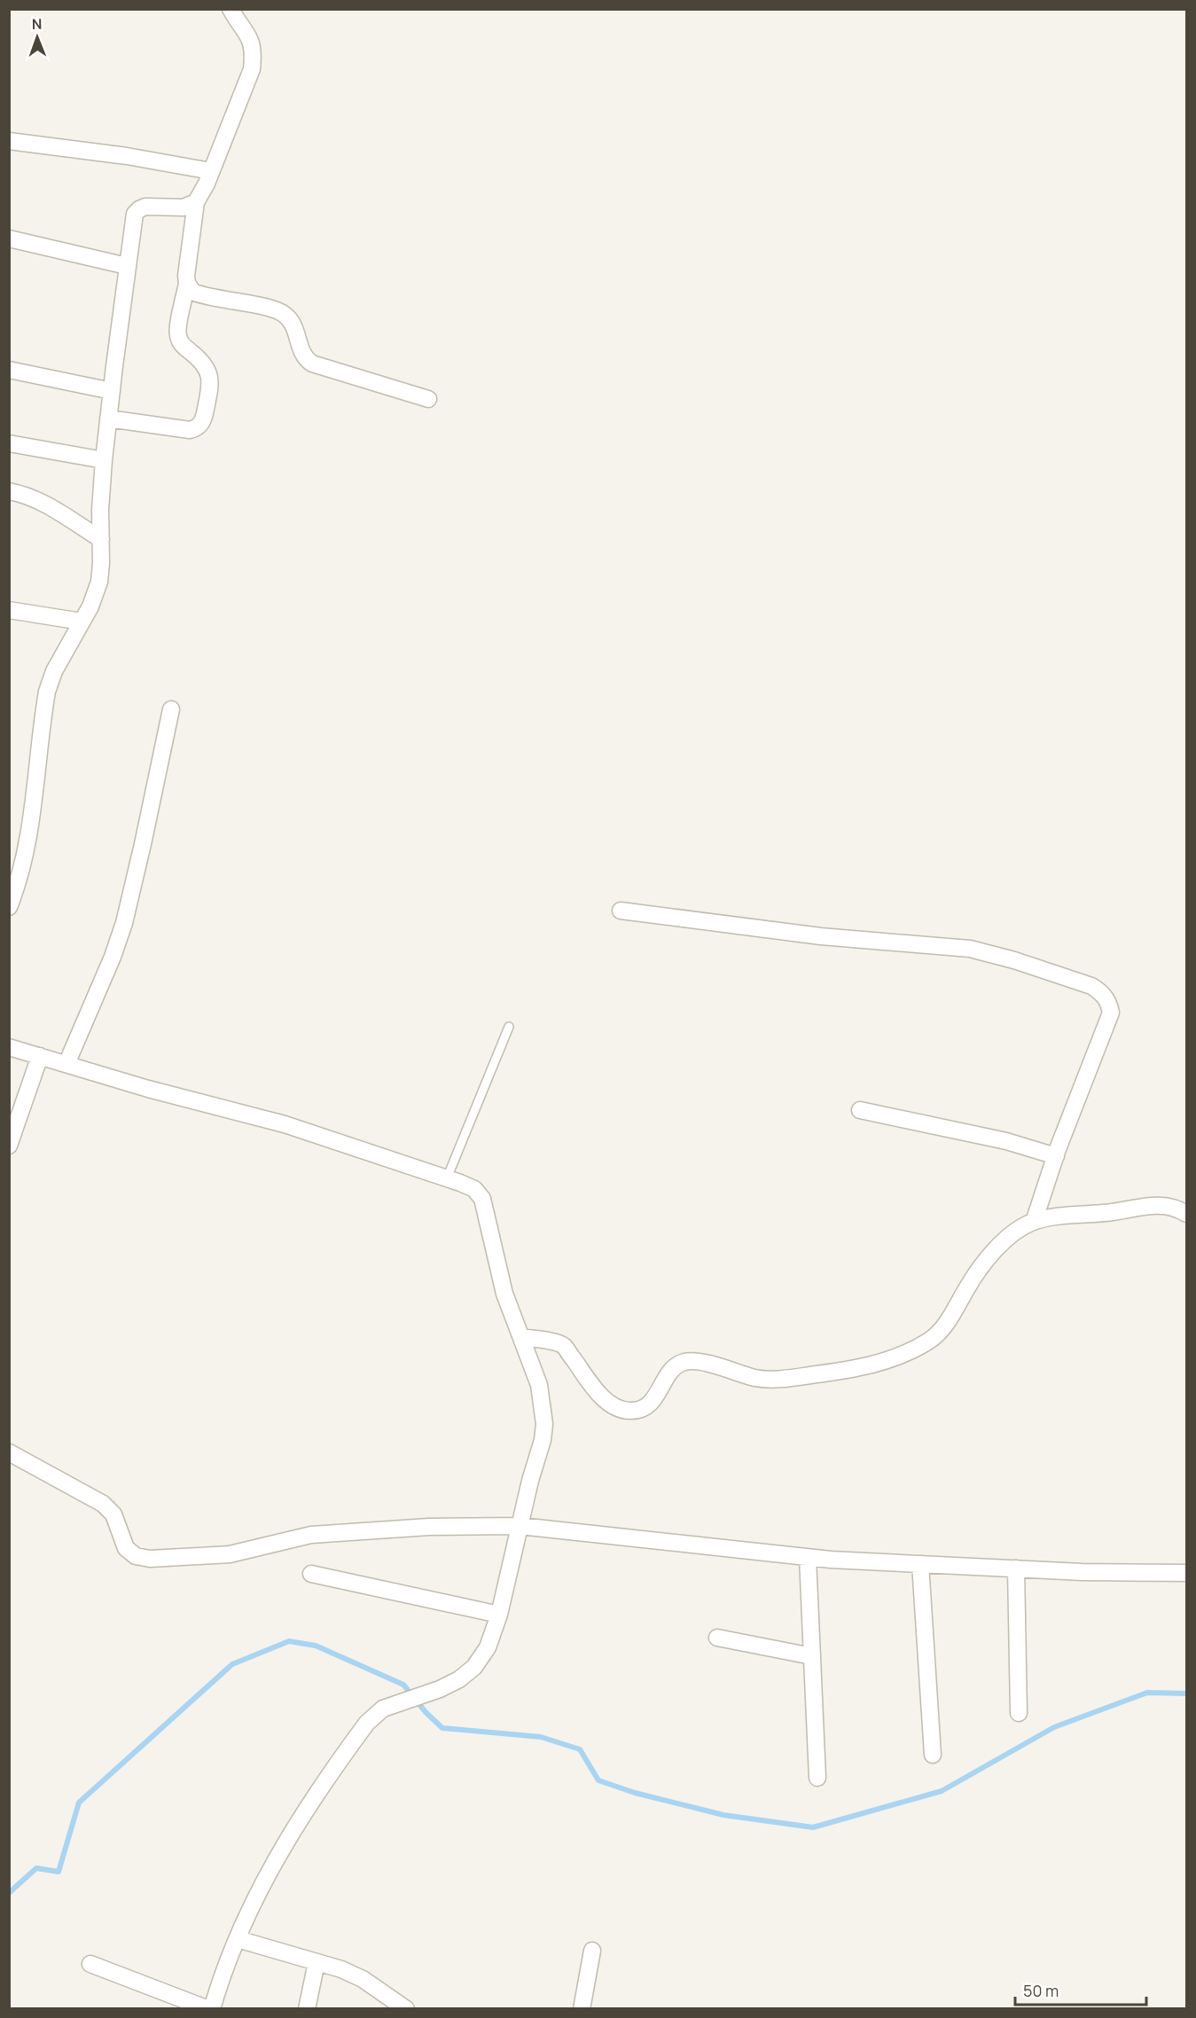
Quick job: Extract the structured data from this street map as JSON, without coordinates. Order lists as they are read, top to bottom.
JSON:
{
  "scale_bar": "50 m",
  "north": "top"
}
